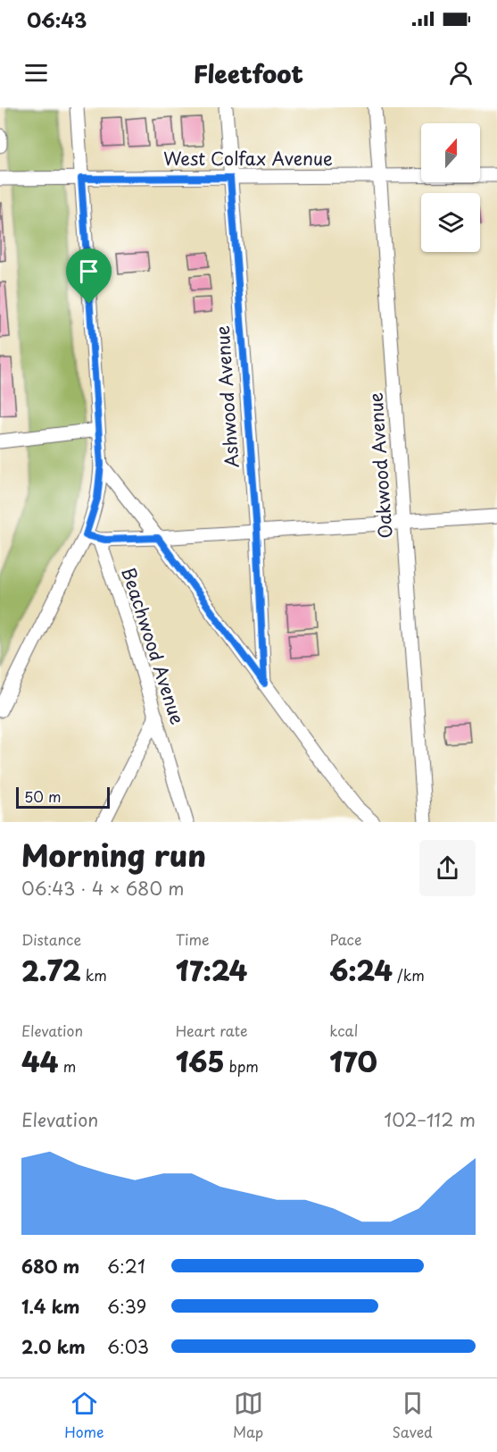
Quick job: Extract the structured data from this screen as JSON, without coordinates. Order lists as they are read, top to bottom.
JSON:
{
  "streets": {
    "street": [
      "West Colfax Avenue",
      "Ashwood Avenue",
      "Oakwood Avenue",
      "Beachwood Avenue"
    ]
  },
  "crossings": [
    ["West Colfax Avenue", "Ashwood Avenue"],
    ["West Colfax Avenue", "Oakwood Avenue"]
  ],
  "scale_bar": "50 m",
  "north": "top",
  "page": {
    "status": "06:43",
    "header": "Fleetfoot",
    "scale": "50 m",
    "heading": ["Morning run", "06:43 · 4 × 680 m"],
    "stats": [
      ["Distance", "2.72 km"],
      ["Time", "17:24"],
      ["Pace", "6:24 /km"],
      ["Elevation", "44 m"],
      ["Heart rate", "165 bpm"],
      ["kcal", "170"]
    ],
    "chart": ["Elevation", "102–112 m"],
    "list": [
      {
        "name": "680 m",
        "note": "6:21"
      },
      {
        "name": "1.4 km",
        "note": "6:39"
      },
      {
        "name": "2.0 km",
        "note": "6:03"
      }
    ],
    "tabs": ["Home", "Map", "Saved"]
  }
}
